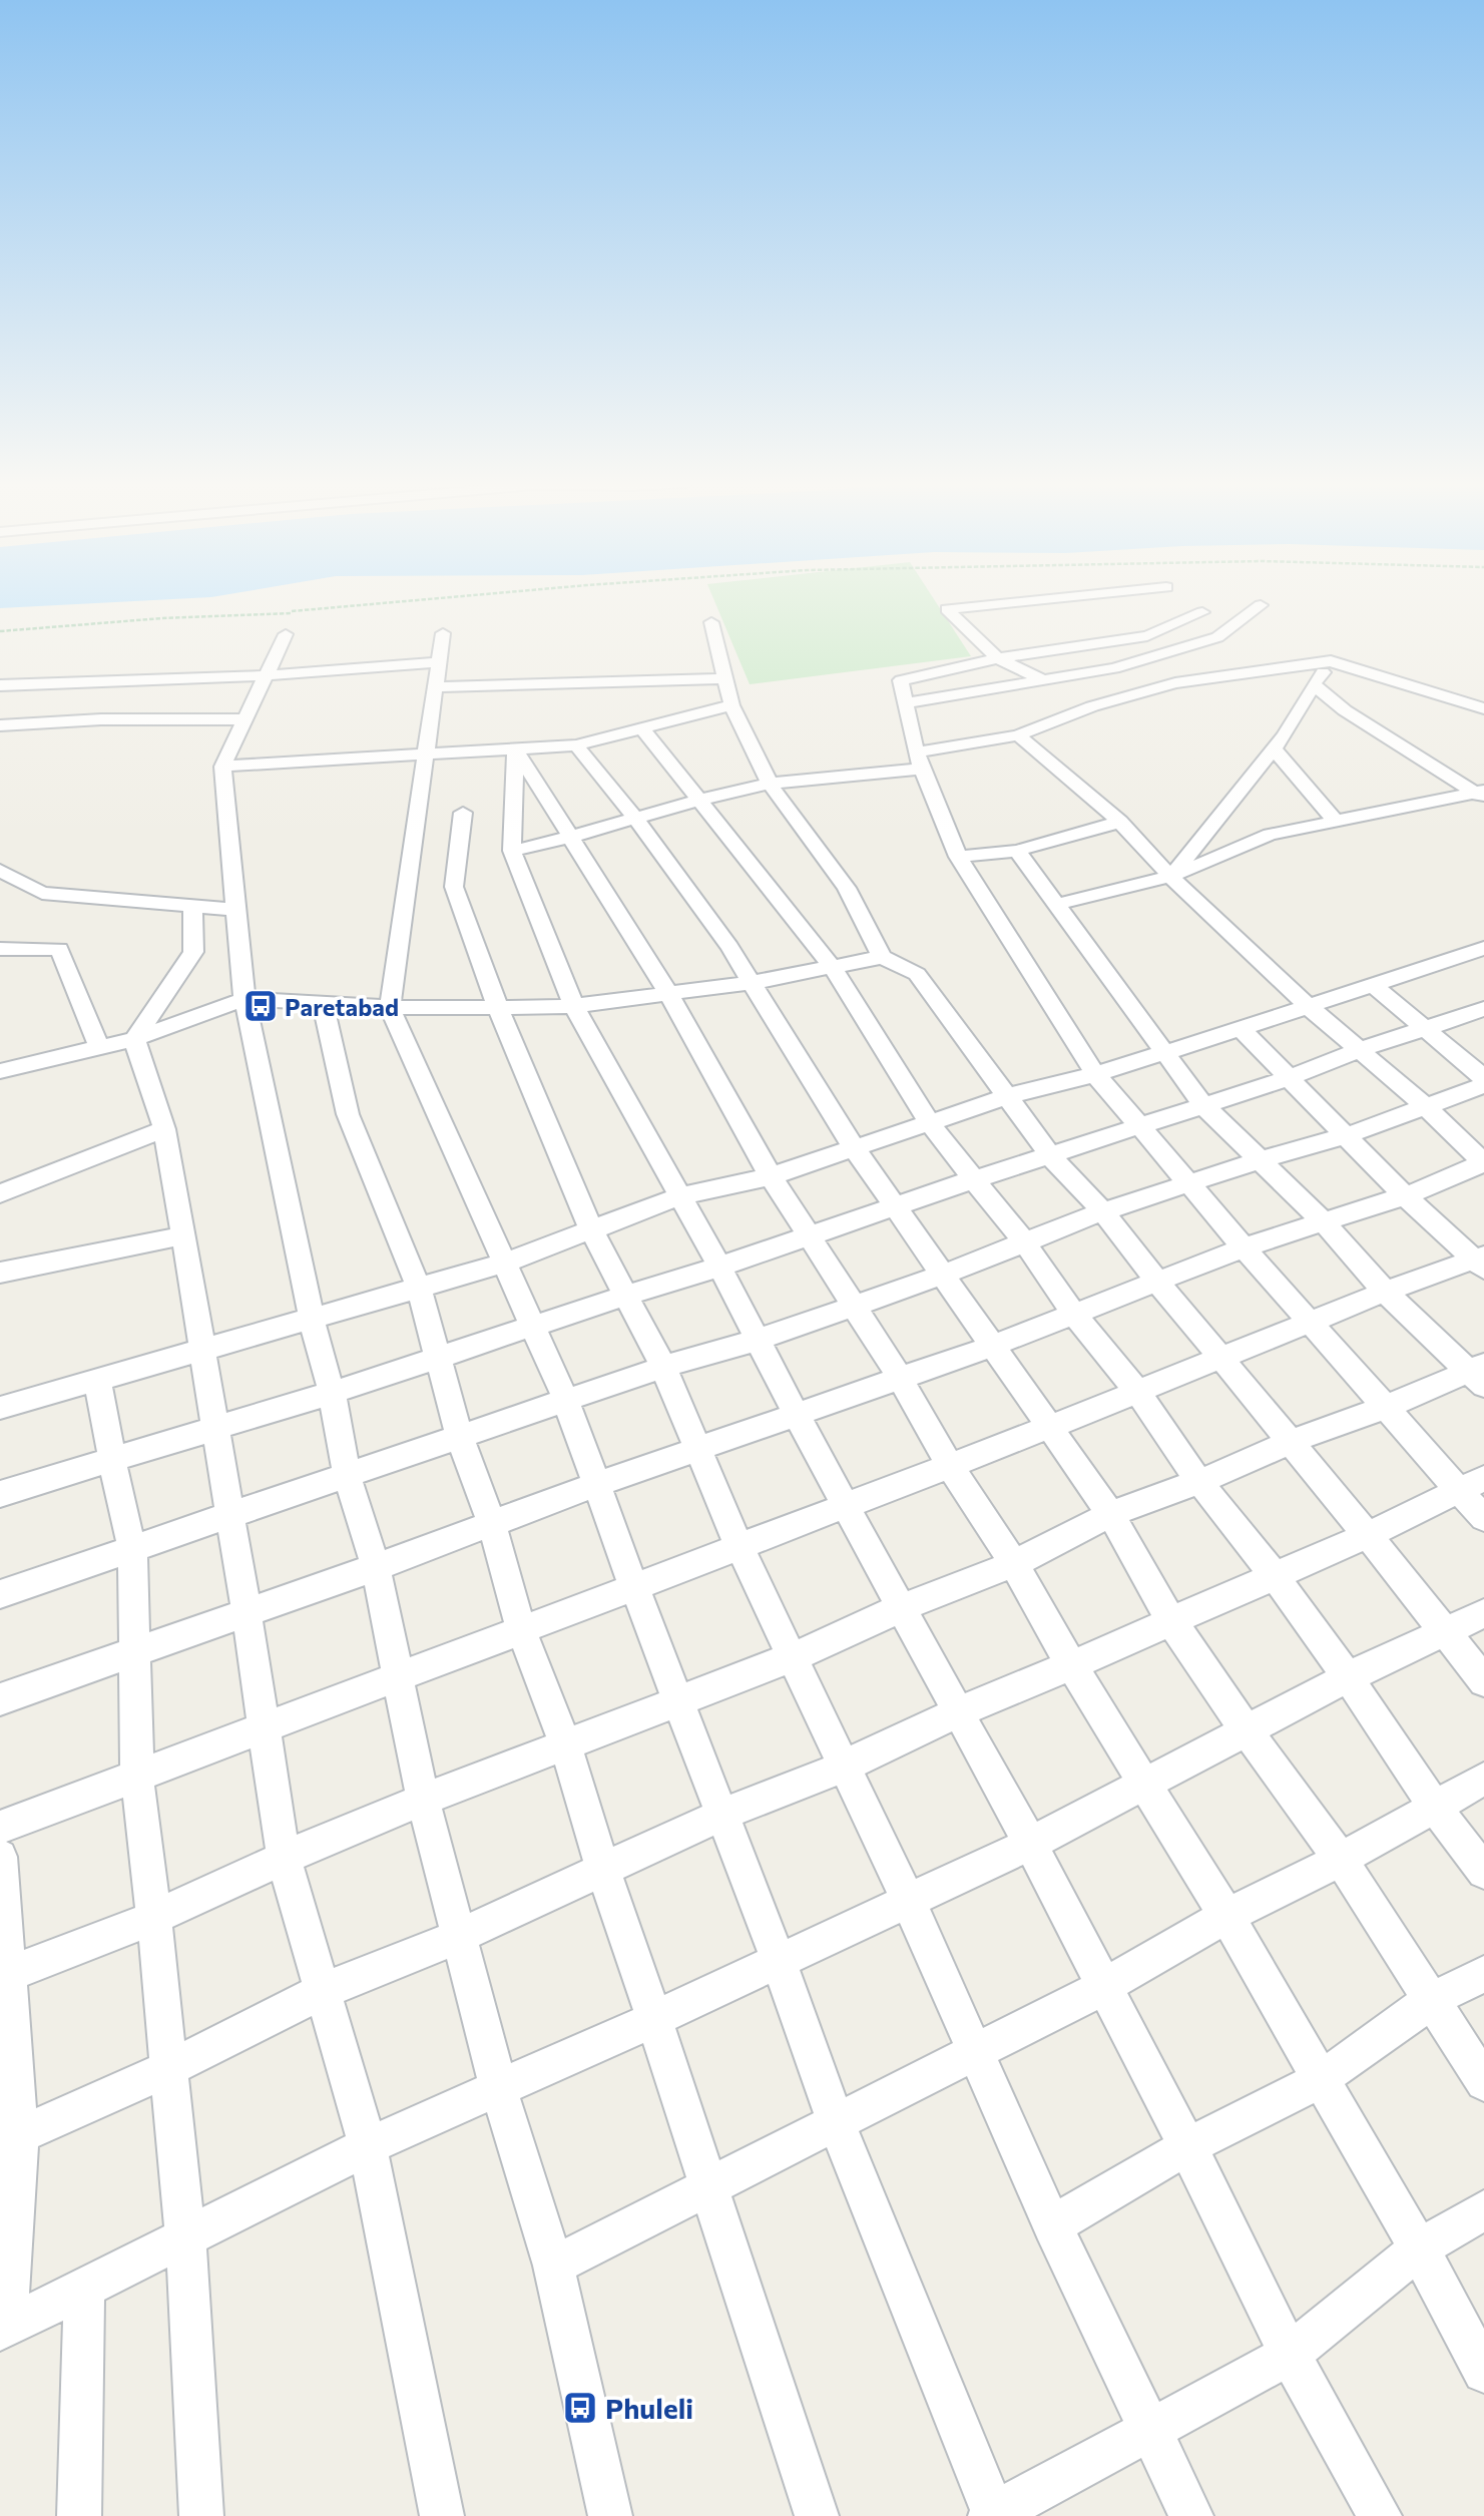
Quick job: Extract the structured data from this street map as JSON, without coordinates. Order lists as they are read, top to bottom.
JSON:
{
  "places": {
    "bus stop": ["Paretabad", "Phuleli"]
  }
}
